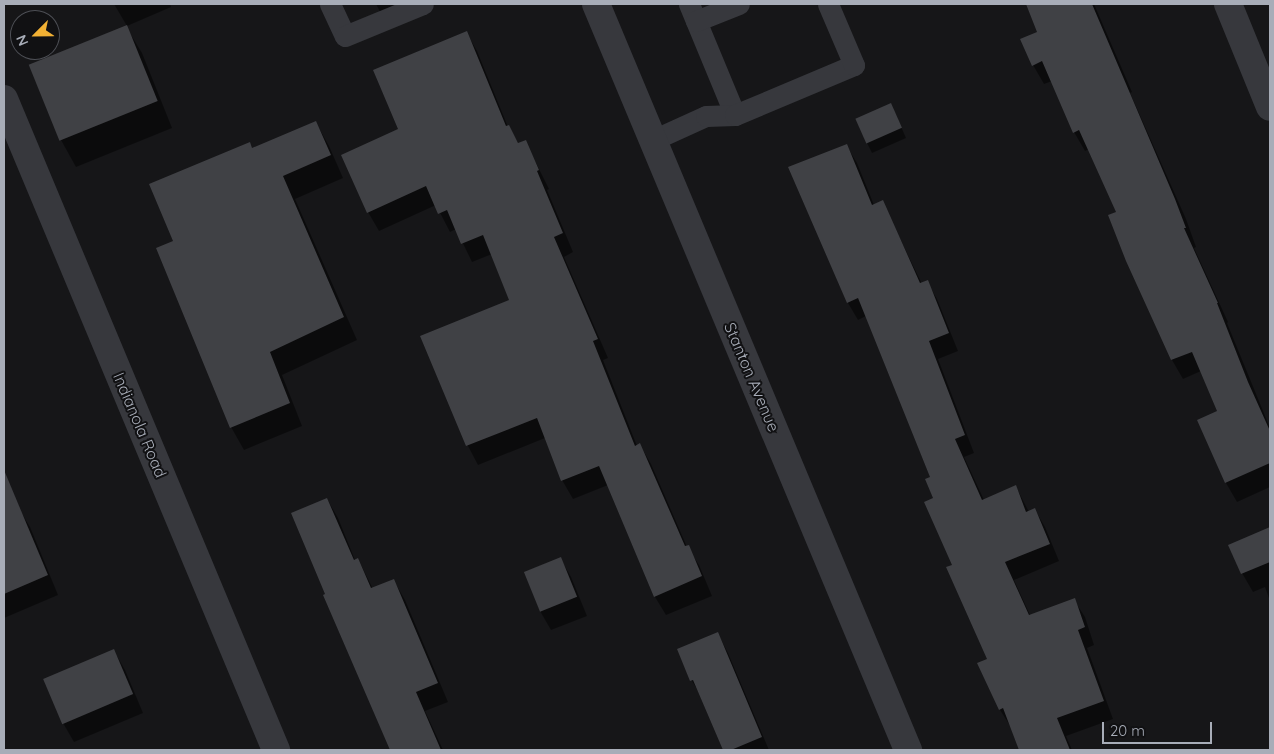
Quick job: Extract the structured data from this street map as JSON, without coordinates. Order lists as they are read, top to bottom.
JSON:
{
  "streets": {
    "street": ["Stanton Avenue", "Indianola Road"]
  },
  "scale_bar": "20 m",
  "north": "bottom left"
}
